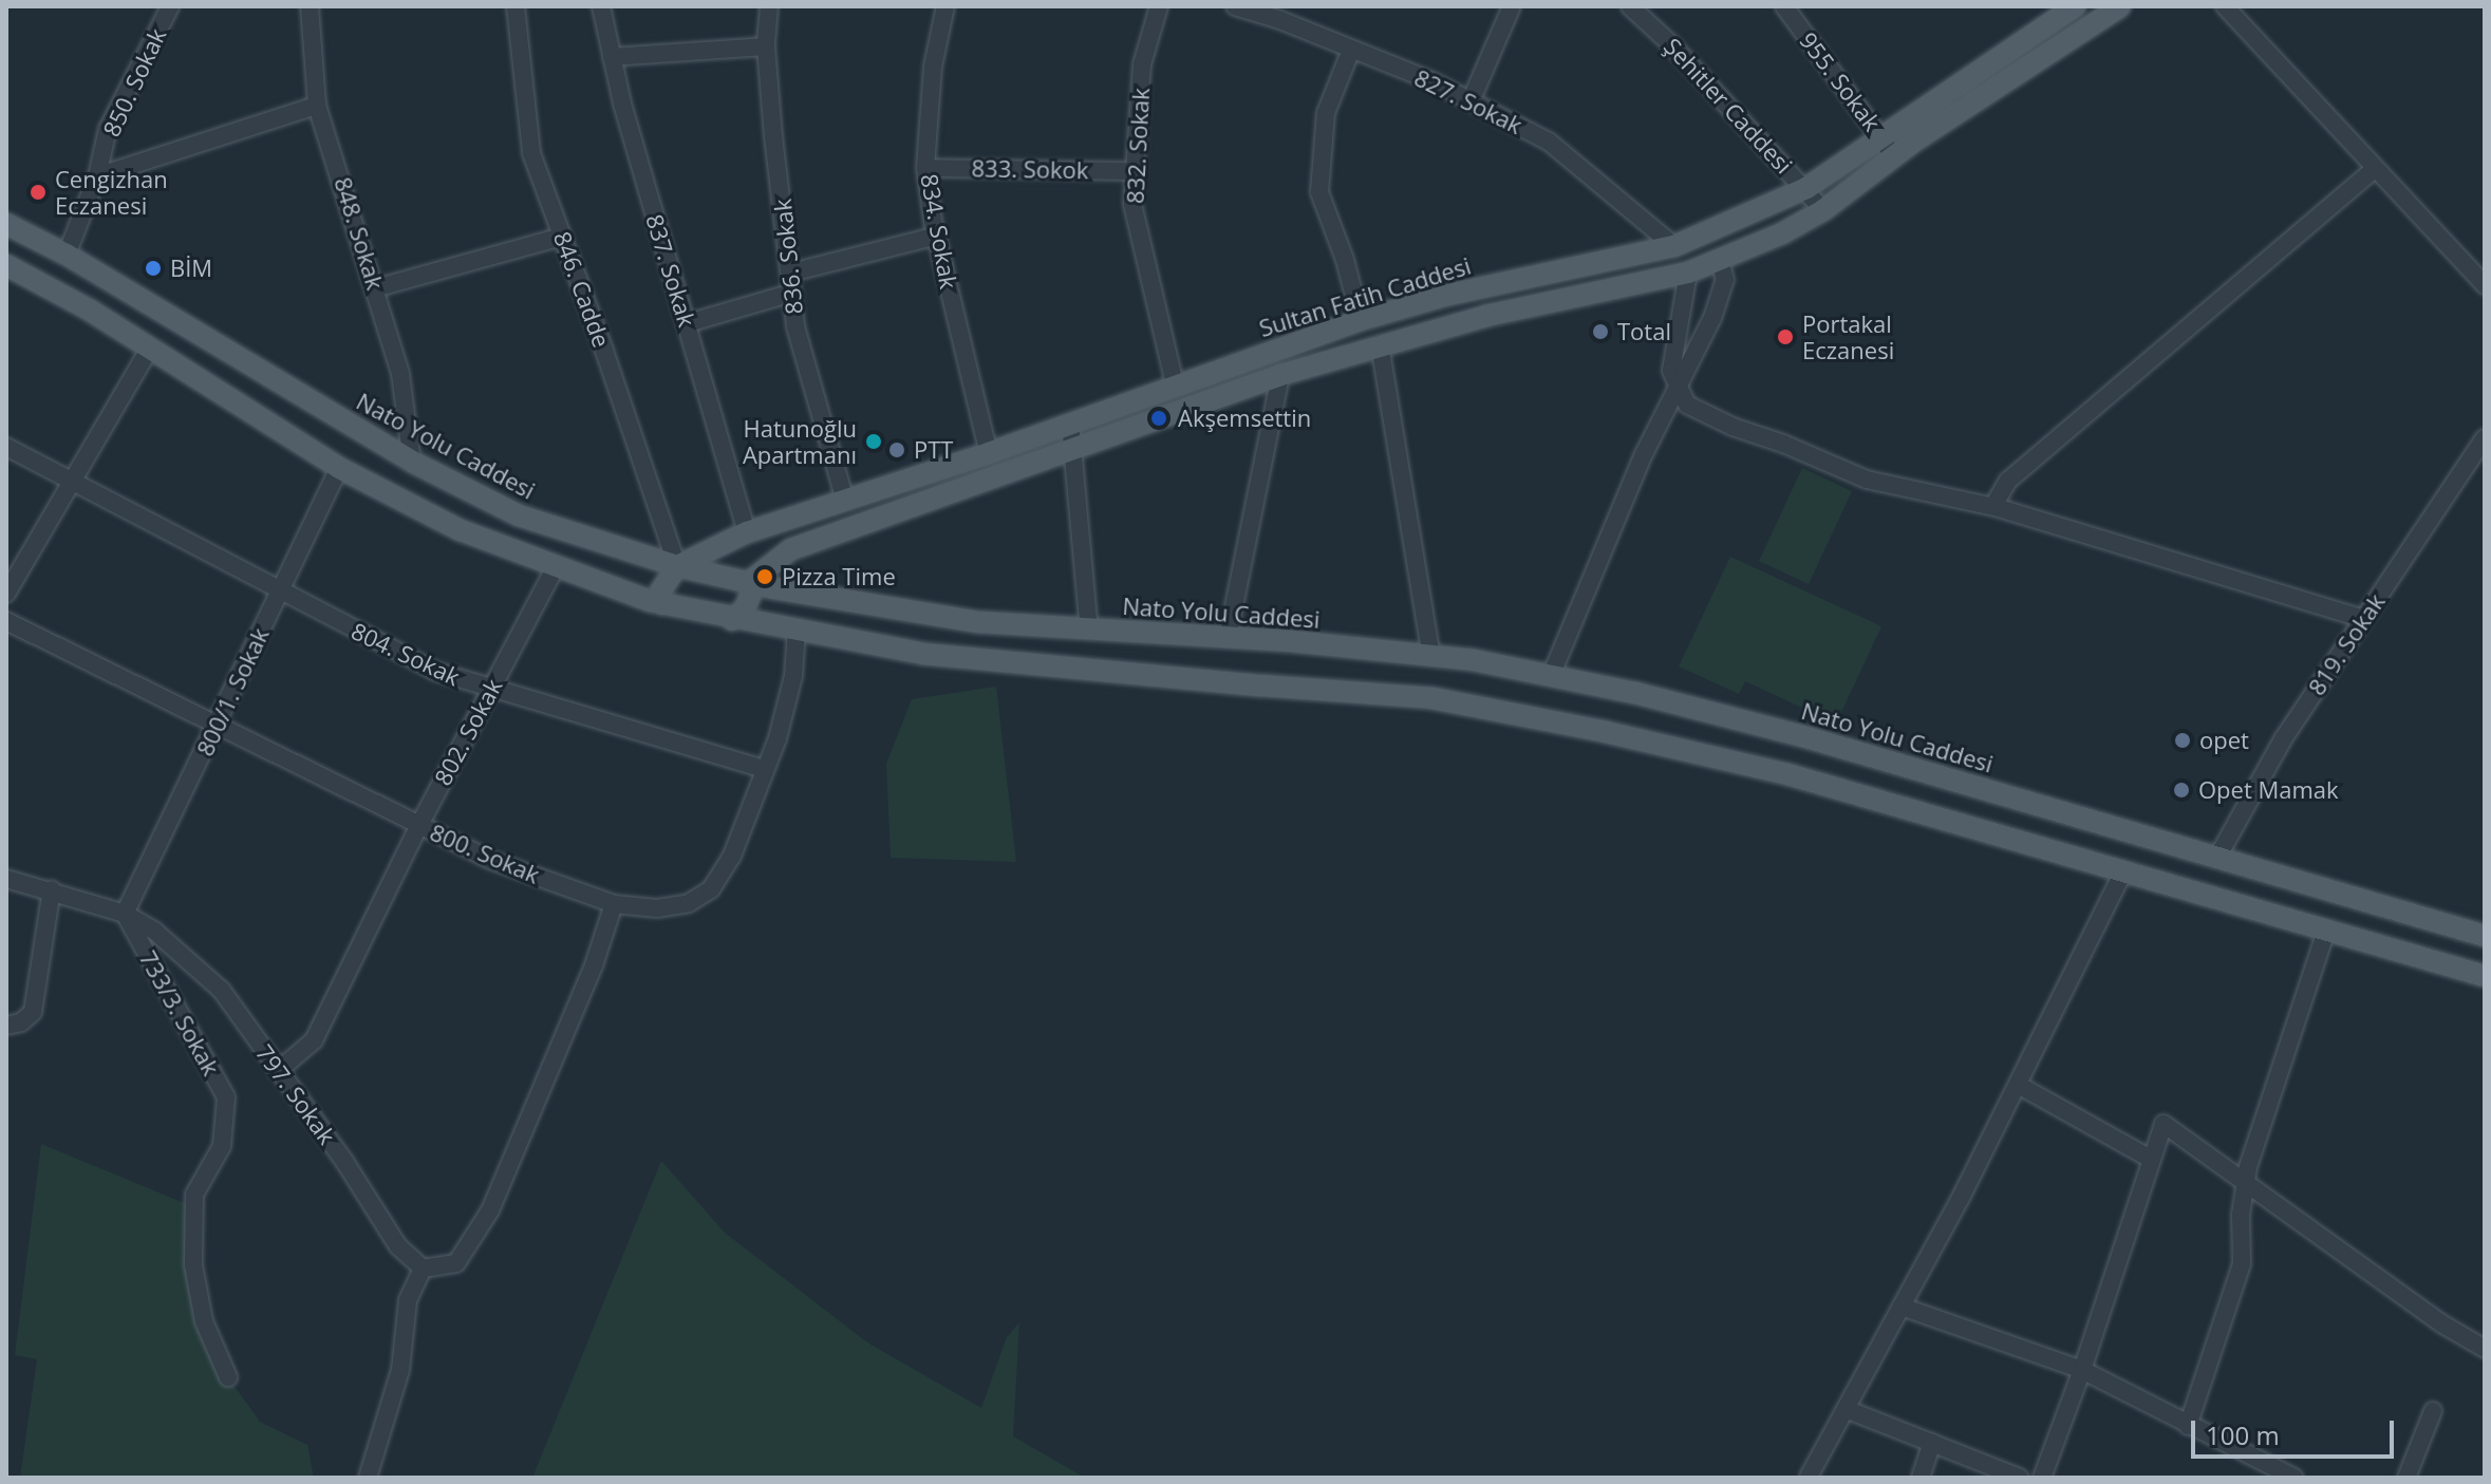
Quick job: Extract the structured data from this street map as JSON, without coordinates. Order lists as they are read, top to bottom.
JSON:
{
  "streets": {
    "main road": ["Sultan Fatih Caddesi", "Nato Yolu Caddesi"],
    "street": [
      "955. Sokak",
      "850. Sokak",
      "827. Sokak",
      "Şehitler Caddesi",
      "832. Sokak",
      "833. Sokok",
      "834. Sokak",
      "848. Sokak",
      "836. Sokak",
      "837. Sokak",
      "846. Cadde",
      "819. Sokak",
      "804. Sokak",
      "800/1. Sokak",
      "802. Sokak",
      "800. Sokak",
      "733/3. Sokak",
      "797. Sokak"
    ]
  },
  "crossings": [
    ["955. Sokak", "Sultan Fatih Caddesi"],
    ["850. Sokak", "Nato Yolu Caddesi"],
    ["827. Sokak", "Sultan Fatih Caddesi"],
    ["Şehitler Caddesi", "Sultan Fatih Caddesi"],
    ["832. Sokak", "833. Sokok"],
    ["832. Sokak", "Sultan Fatih Caddesi"],
    ["833. Sokok", "834. Sokak"],
    ["834. Sokak", "Sultan Fatih Caddesi"],
    ["848. Sokak", "Nato Yolu Caddesi"],
    ["836. Sokak", "Sultan Fatih Caddesi"],
    ["837. Sokak", "Sultan Fatih Caddesi"],
    ["846. Cadde", "Sultan Fatih Caddesi"],
    ["846. Cadde", "Nato Yolu Caddesi"],
    ["Sultan Fatih Caddesi", "Nato Yolu Caddesi"],
    ["Nato Yolu Caddesi", "819. Sokak"],
    ["804. Sokak", "800/1. Sokak"],
    ["804. Sokak", "802. Sokak"],
    ["804. Sokak", "800. Sokak"],
    ["800/1. Sokak", "800. Sokak"],
    ["800/1. Sokak", "733/3. Sokak"],
    ["800/1. Sokak", "797. Sokak"],
    ["802. Sokak", "800. Sokak"],
    ["802. Sokak", "797. Sokak"],
    ["733/3. Sokak", "797. Sokak"]
  ],
  "places": [
    "Cengizhan Eczanesi",
    "BİM",
    "Total",
    "Portakal Eczanesi",
    "Akşemsettin",
    "Hatunoğlu Apartmanı",
    "PTT",
    "Pizza Time",
    "opet",
    "Opet Mamak"
  ],
  "scale_bar": "100 m"
}
